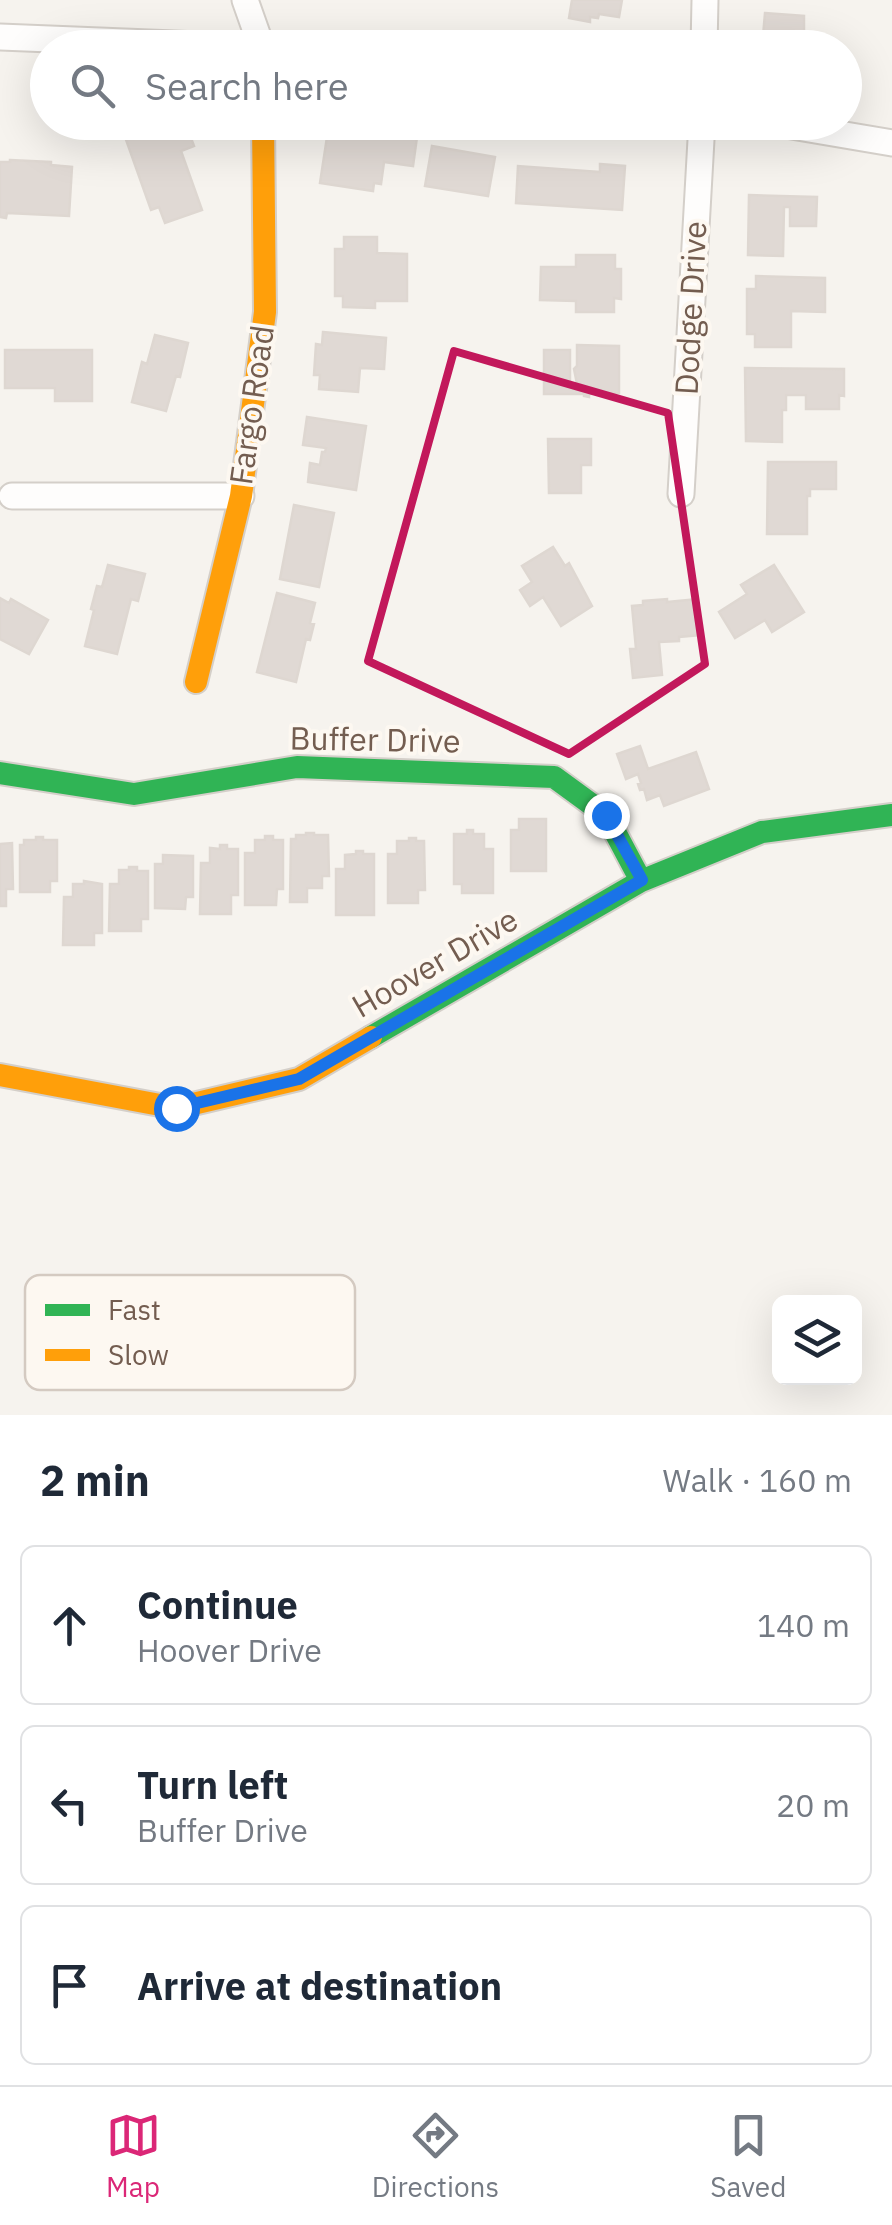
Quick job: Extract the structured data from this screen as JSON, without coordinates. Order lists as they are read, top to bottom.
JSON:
{
  "streets": {
    "street": [
      "Dodge Drive",
      "Fargo Road",
      "Buffer Drive",
      "Hoover Drive"
    ]
  },
  "crossings": [
    ["Buffer Drive", "Hoover Drive"]
  ],
  "legend": ["Fast", "Slow"],
  "page": {
    "search": "Search here",
    "heading": ["2 min", "Walk · 160 m"],
    "list": [
      ["Continue", "Hoover Drive", "140 m"],
      ["Turn left", "Buffer Drive", "20 m"],
      "Arrive at destination"
    ],
    "nav": ["Map", "Directions", "Saved"]
  }
}
